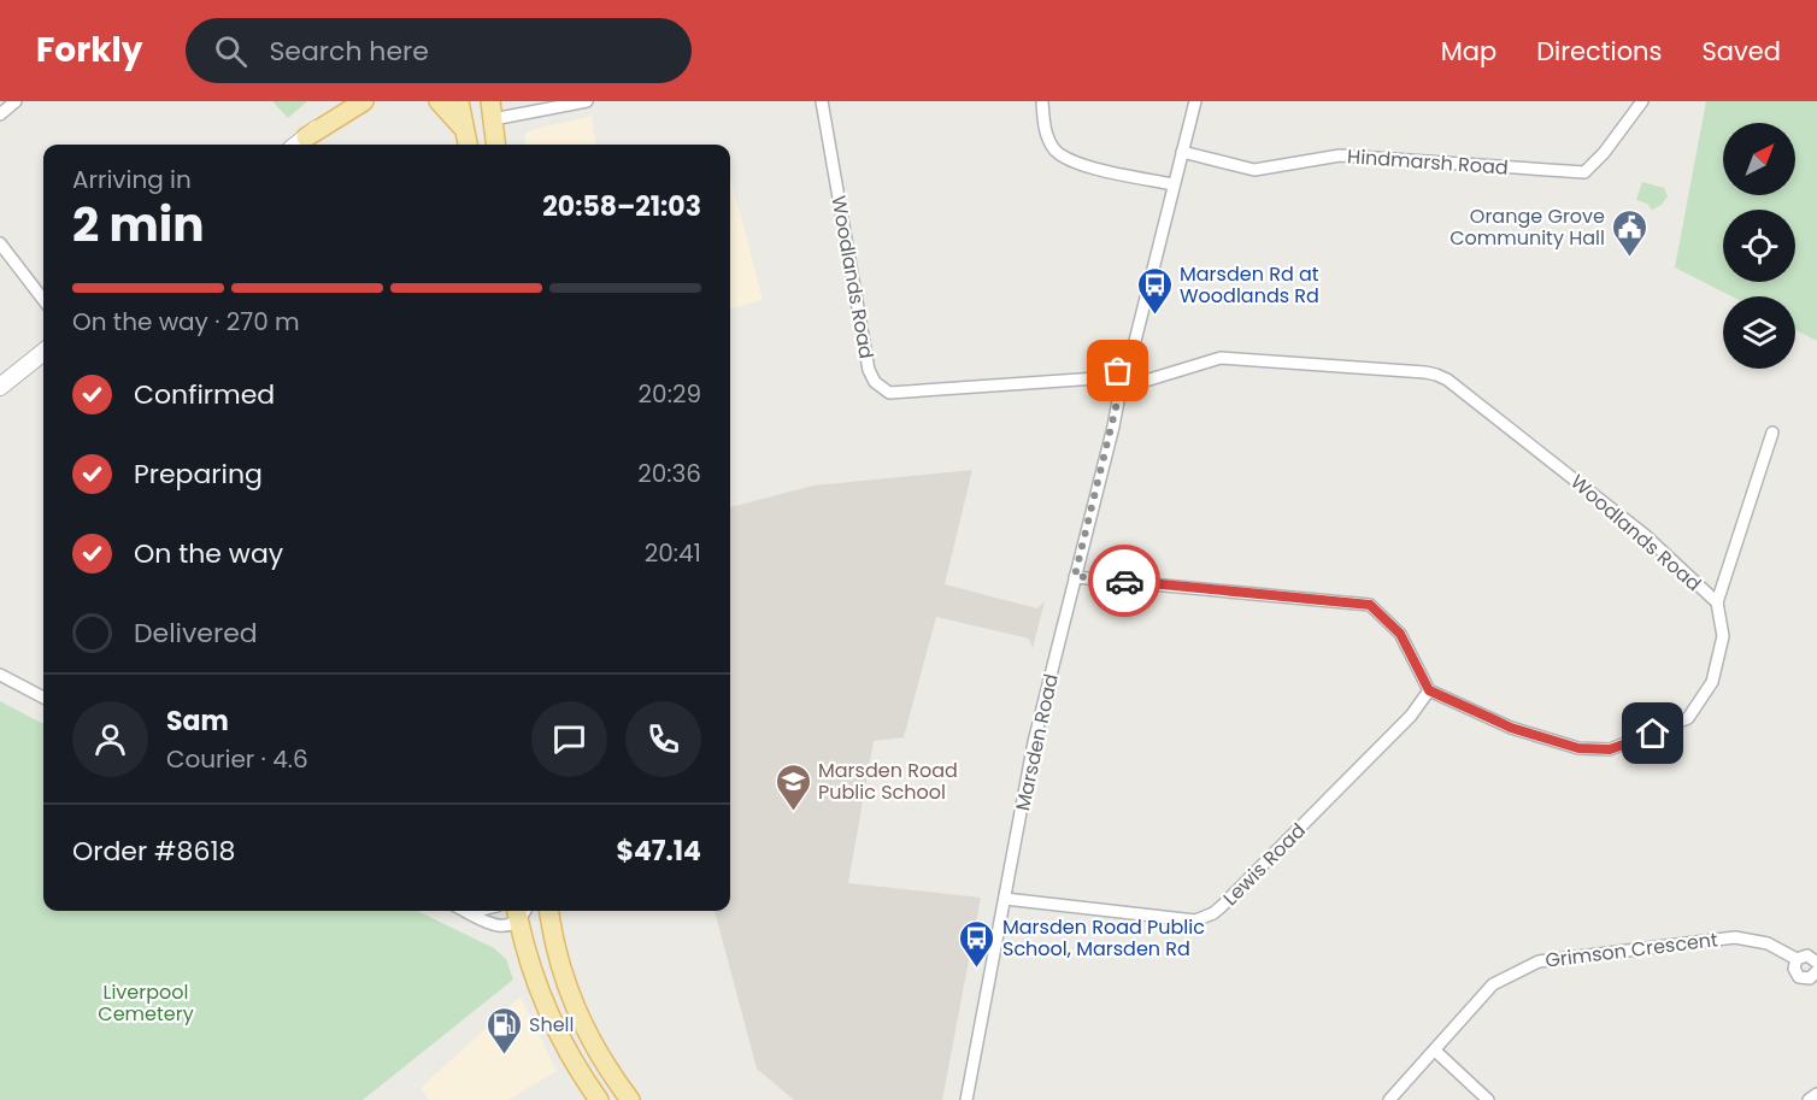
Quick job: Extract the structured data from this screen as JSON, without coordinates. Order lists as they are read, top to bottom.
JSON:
{
  "streets": {
    "street": [
      "Hindmarsh Road",
      "Woodlands Road",
      "Marsden Road",
      "Lewis Road",
      "Grimson Crescent"
    ]
  },
  "crossings": [
    ["Woodlands Road", "Marsden Road"],
    ["Woodlands Road", "Lewis Road"],
    ["Marsden Road", "Lewis Road"]
  ],
  "parks": ["Liverpool Cemetery"],
  "places": {
    "public building": ["Orange Grove Community Hall"],
    "bus stop": ["Marsden Rd at Woodlands Rd", "Marsden Road Public School, Marsden Rd"],
    "school or university": ["Marsden Road Public School"],
    "fuel station": ["Shell"]
  },
  "north": "top right",
  "page": {
    "header": "Forkly",
    "search": "Search here",
    "nav": ["Map", "Directions", "Saved"],
    "heading": ["2 min", "Arriving in", "20:58–21:03"],
    "panel": [
      "Sam",
      "Courier · 4.6",
      "Order #8618",
      "$47.14"
    ],
    "bar": "On the way · 270 m",
    "list": [
      ["Confirmed", "20:29"],
      ["Preparing", "20:36"],
      ["On the way", "20:41"],
      "Delivered"
    ]
  }
}
